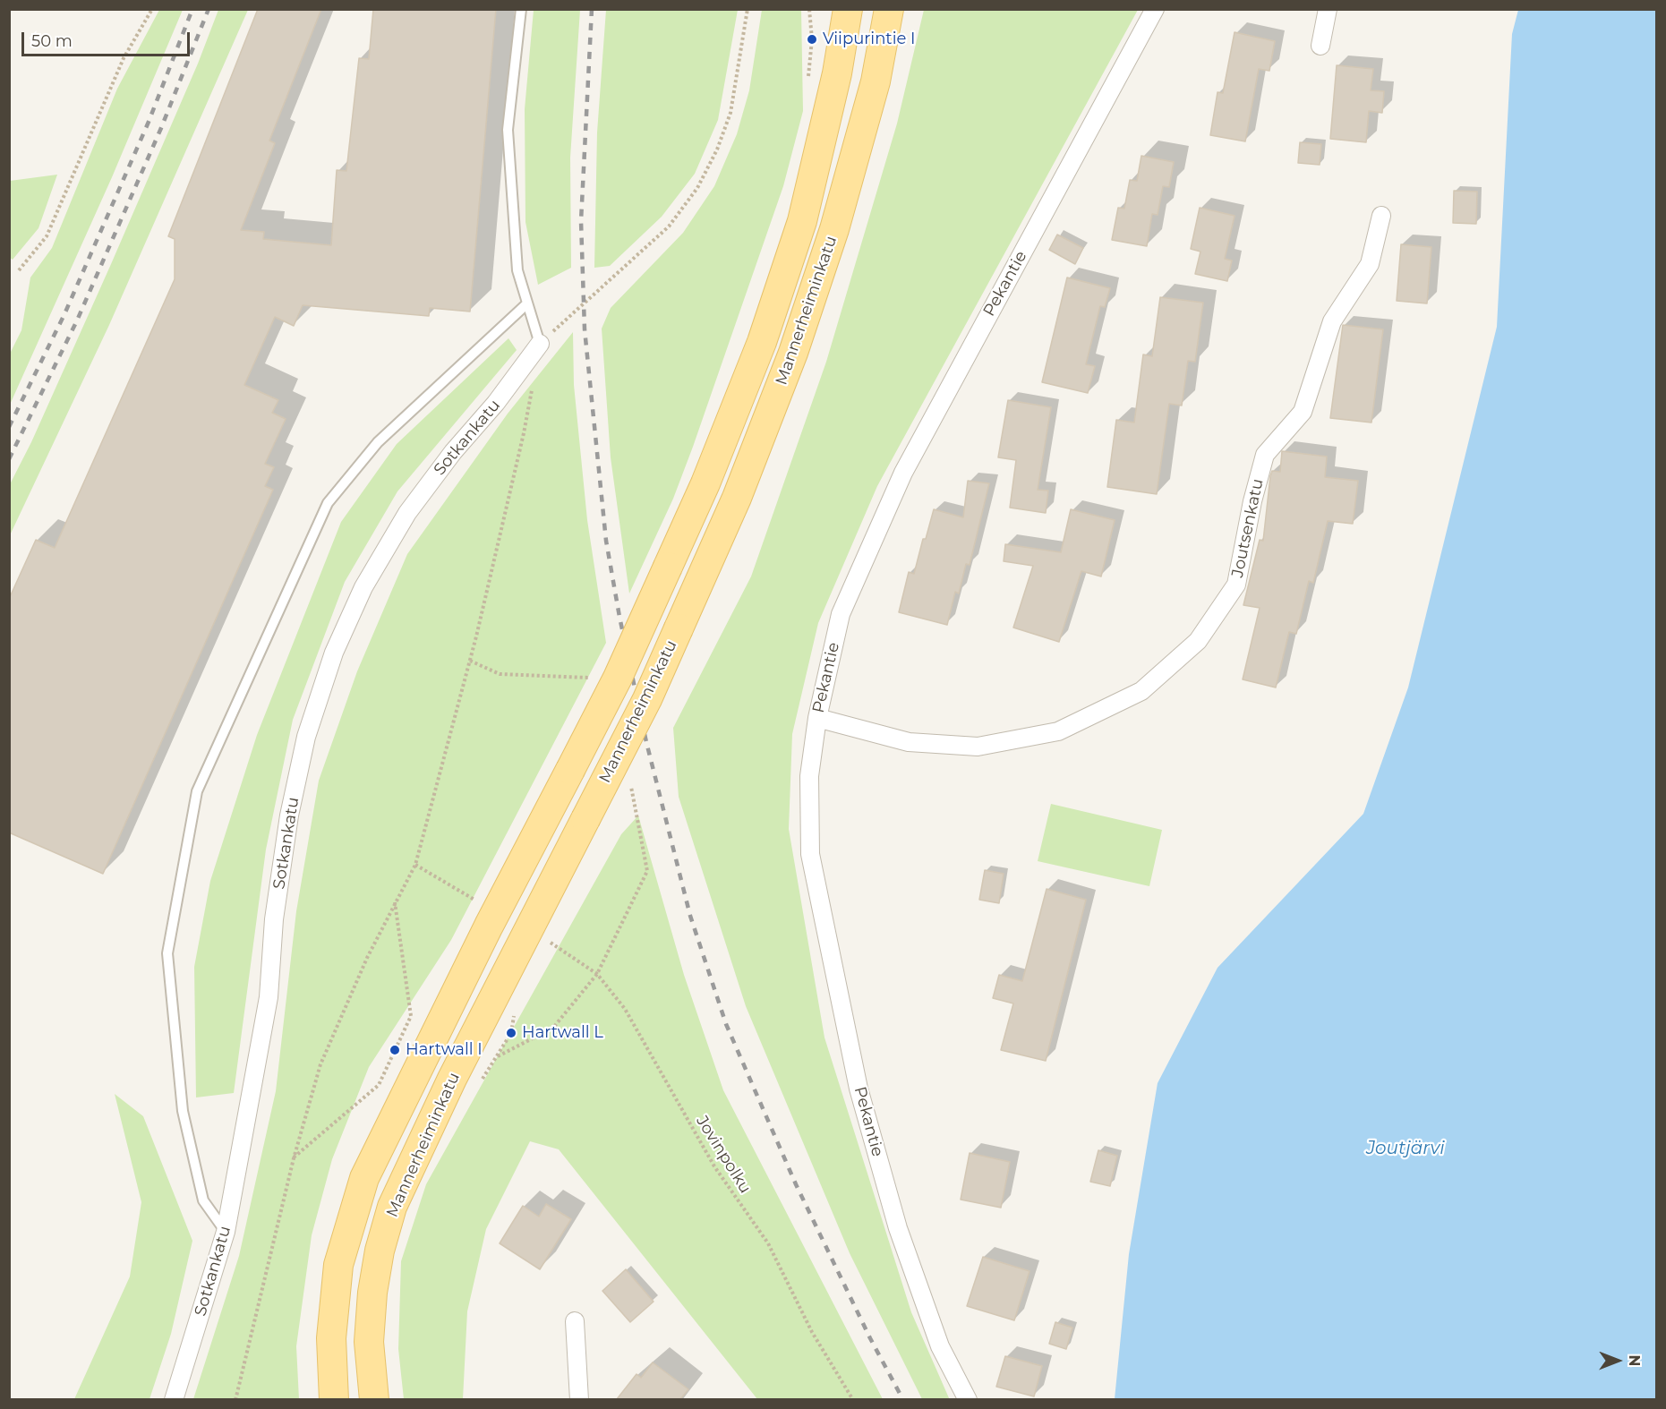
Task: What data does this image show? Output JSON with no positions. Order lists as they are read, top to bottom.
{
  "streets": {
    "main road": ["Mannerheiminkatu"],
    "street": ["Pekantie", "Sotkankatu", "Joutsenkatu"],
    "path": ["Jovinpolku"]
  },
  "crossings": [
    ["Pekantie", "Joutsenkatu"]
  ],
  "water": ["Joutjärvi"],
  "places": ["Viipurintie I", "Hartwall L", "Hartwall I"],
  "scale_bar": "50 m",
  "north": "right"
}
